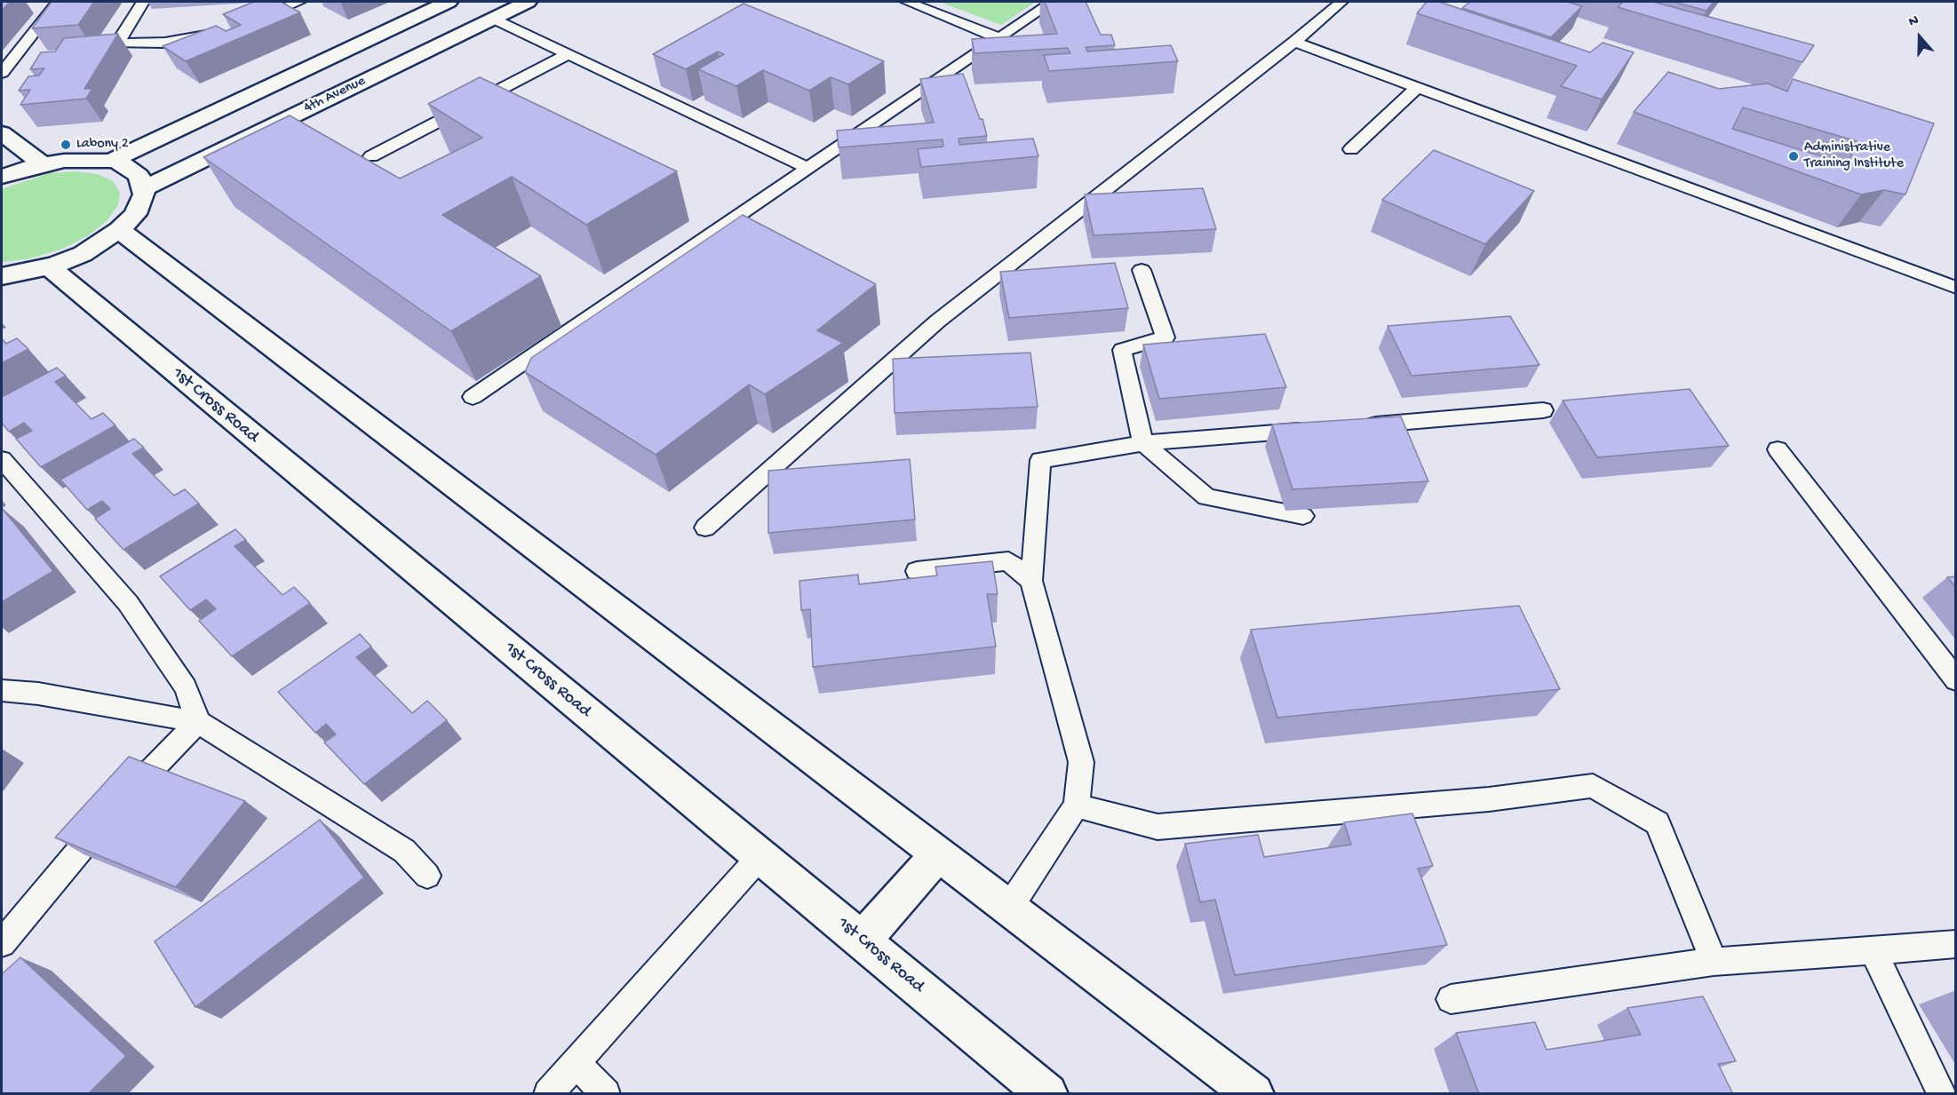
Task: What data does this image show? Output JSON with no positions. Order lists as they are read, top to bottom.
{
  "streets": {
    "street": ["4th Avenue", "1st Cross Road"]
  },
  "places": ["Labony 2", "Administrative Training Institute"],
  "north": "top"
}
